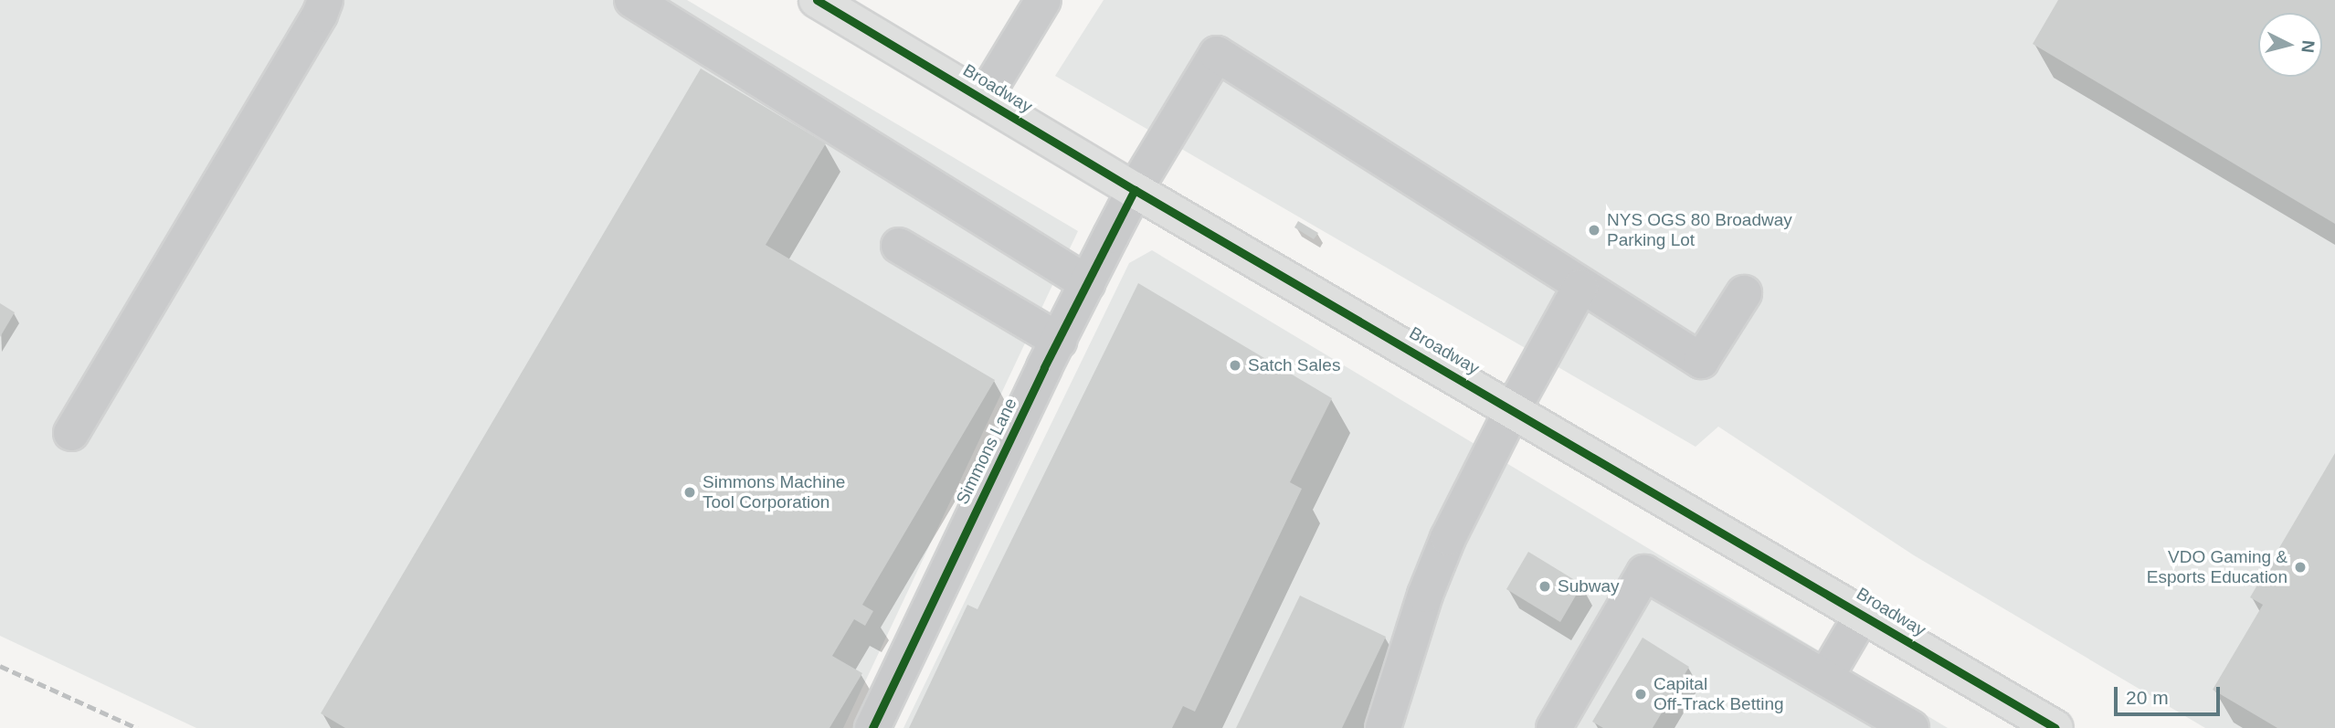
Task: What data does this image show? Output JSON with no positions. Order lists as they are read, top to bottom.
{
  "streets": {
    "main road": ["Broadway"],
    "street": ["Simmons Lane"]
  },
  "crossings": [
    ["Broadway", "Simmons Lane"]
  ],
  "places": [
    "NYS OGS 80 Broadway Parking Lot",
    "Satch Sales",
    "Simmons Machine Tool Corporation",
    "VDO Gaming & Esports Education",
    "Subway",
    "Capital Off-Track Betting"
  ],
  "scale_bar": "20 m",
  "north": "right"
}
